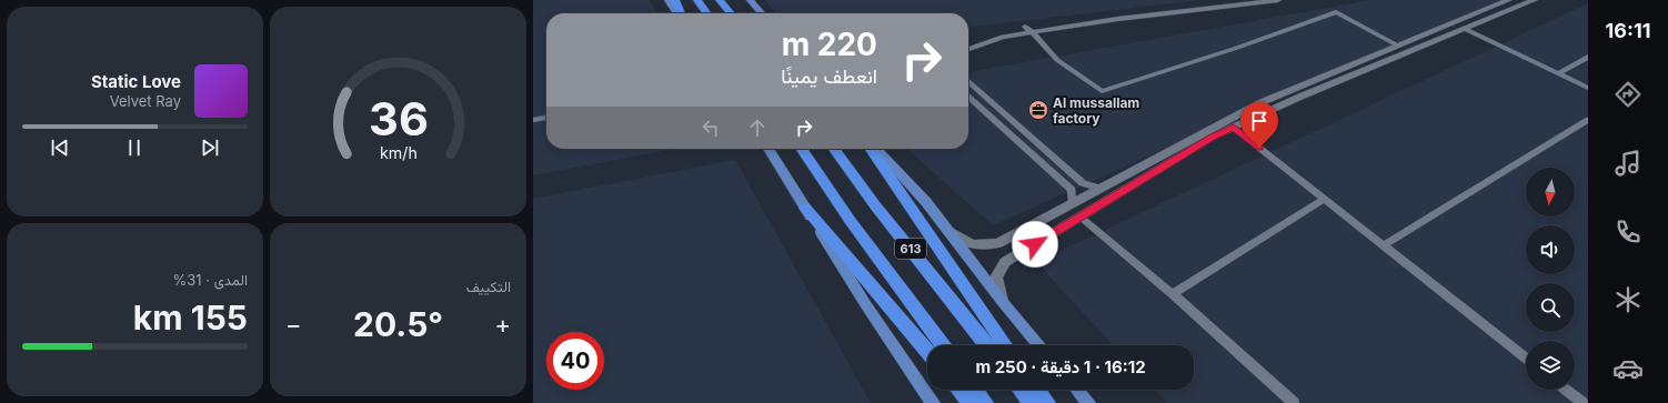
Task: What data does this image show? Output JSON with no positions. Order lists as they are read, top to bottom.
{
  "streets": {
    "highway": ["613"]
  },
  "places": {
    "office": ["Al mussallam factory"]
  },
  "north": "bottom",
  "page": {
    "tabs": "16:11",
    "turn": ["220 m", "انعطف يمينًا"],
    "song": ["Static Love", "Velvet Ray"],
    "tile": [
      "التكييف",
      ["المدى · 31%", "155 km"]
    ],
    "heat": ["−", "20.5°", "+"],
    "limit": "40",
    "trip": "16:12 · 1 دقيقة · 250 m",
    "gauge": ["36", "km/h"]
  }
}
